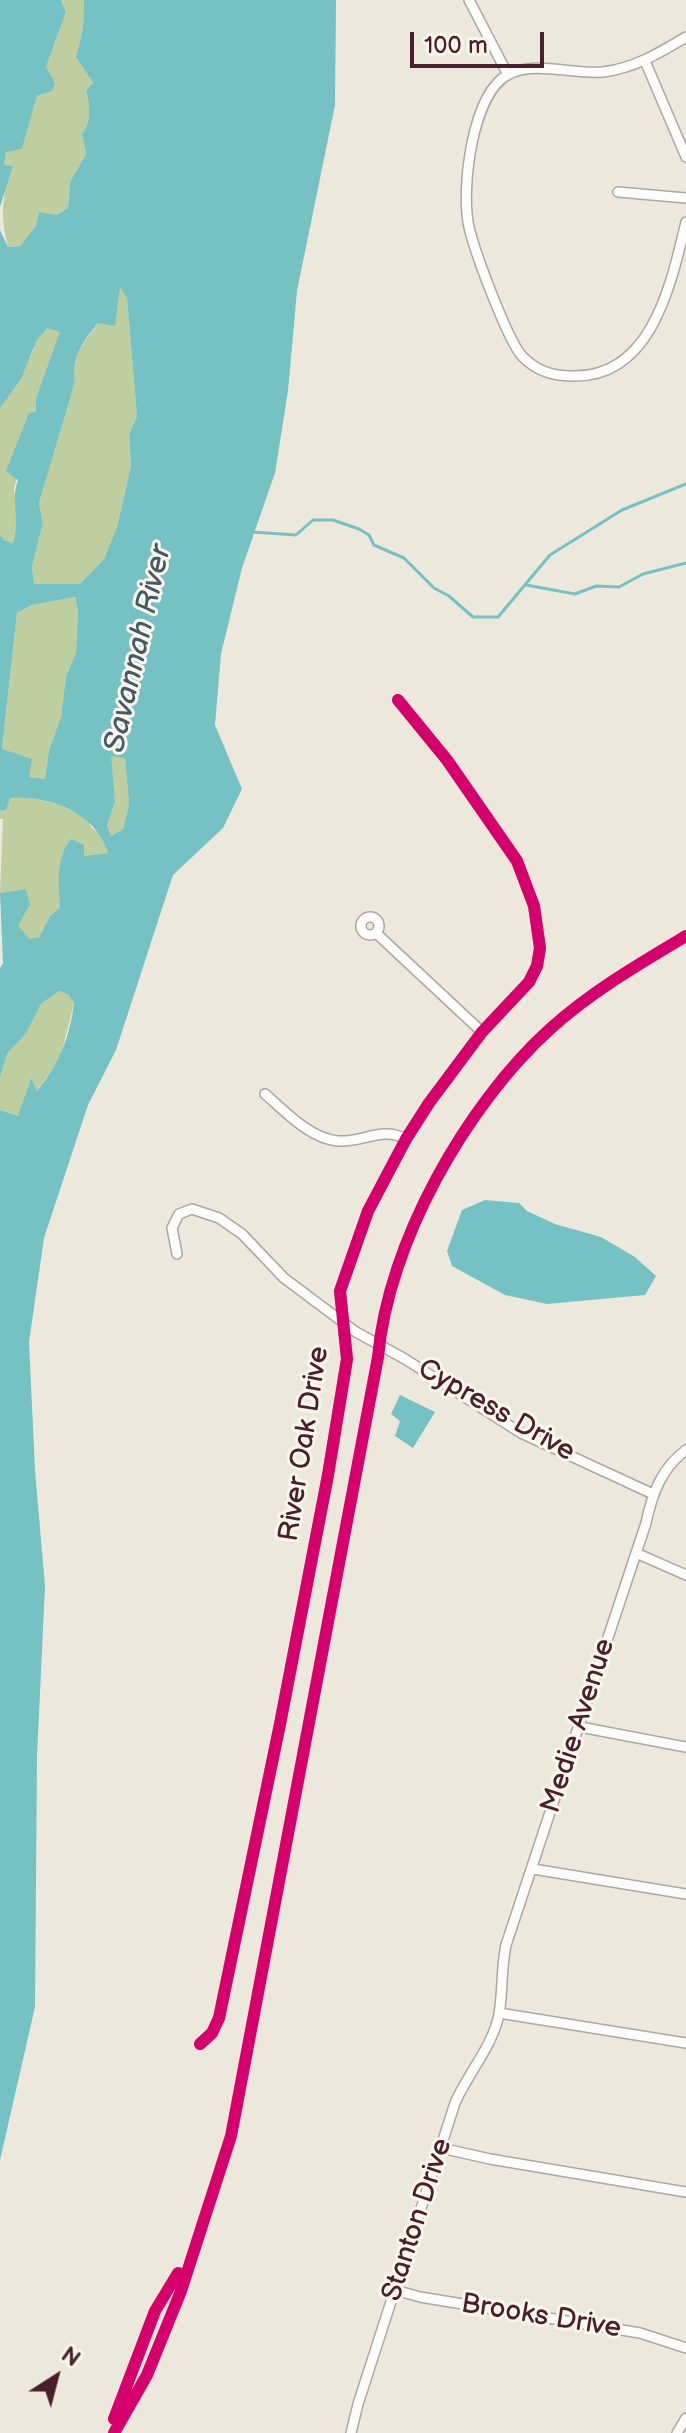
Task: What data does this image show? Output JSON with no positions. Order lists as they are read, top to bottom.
{
  "streets": {
    "street": [
      "Cypress Drive",
      "River Oak Drive",
      "Medie Avenue",
      "Stanton Drive",
      "Brooks Drive"
    ]
  },
  "crossings": [
    ["Cypress Drive", "River Oak Drive"],
    ["Cypress Drive", "Medie Avenue"],
    ["Medie Avenue", "Stanton Drive"],
    ["Stanton Drive", "Brooks Drive"]
  ],
  "water": ["Savannah River"],
  "scale_bar": "100 m",
  "north": "top right"
}
